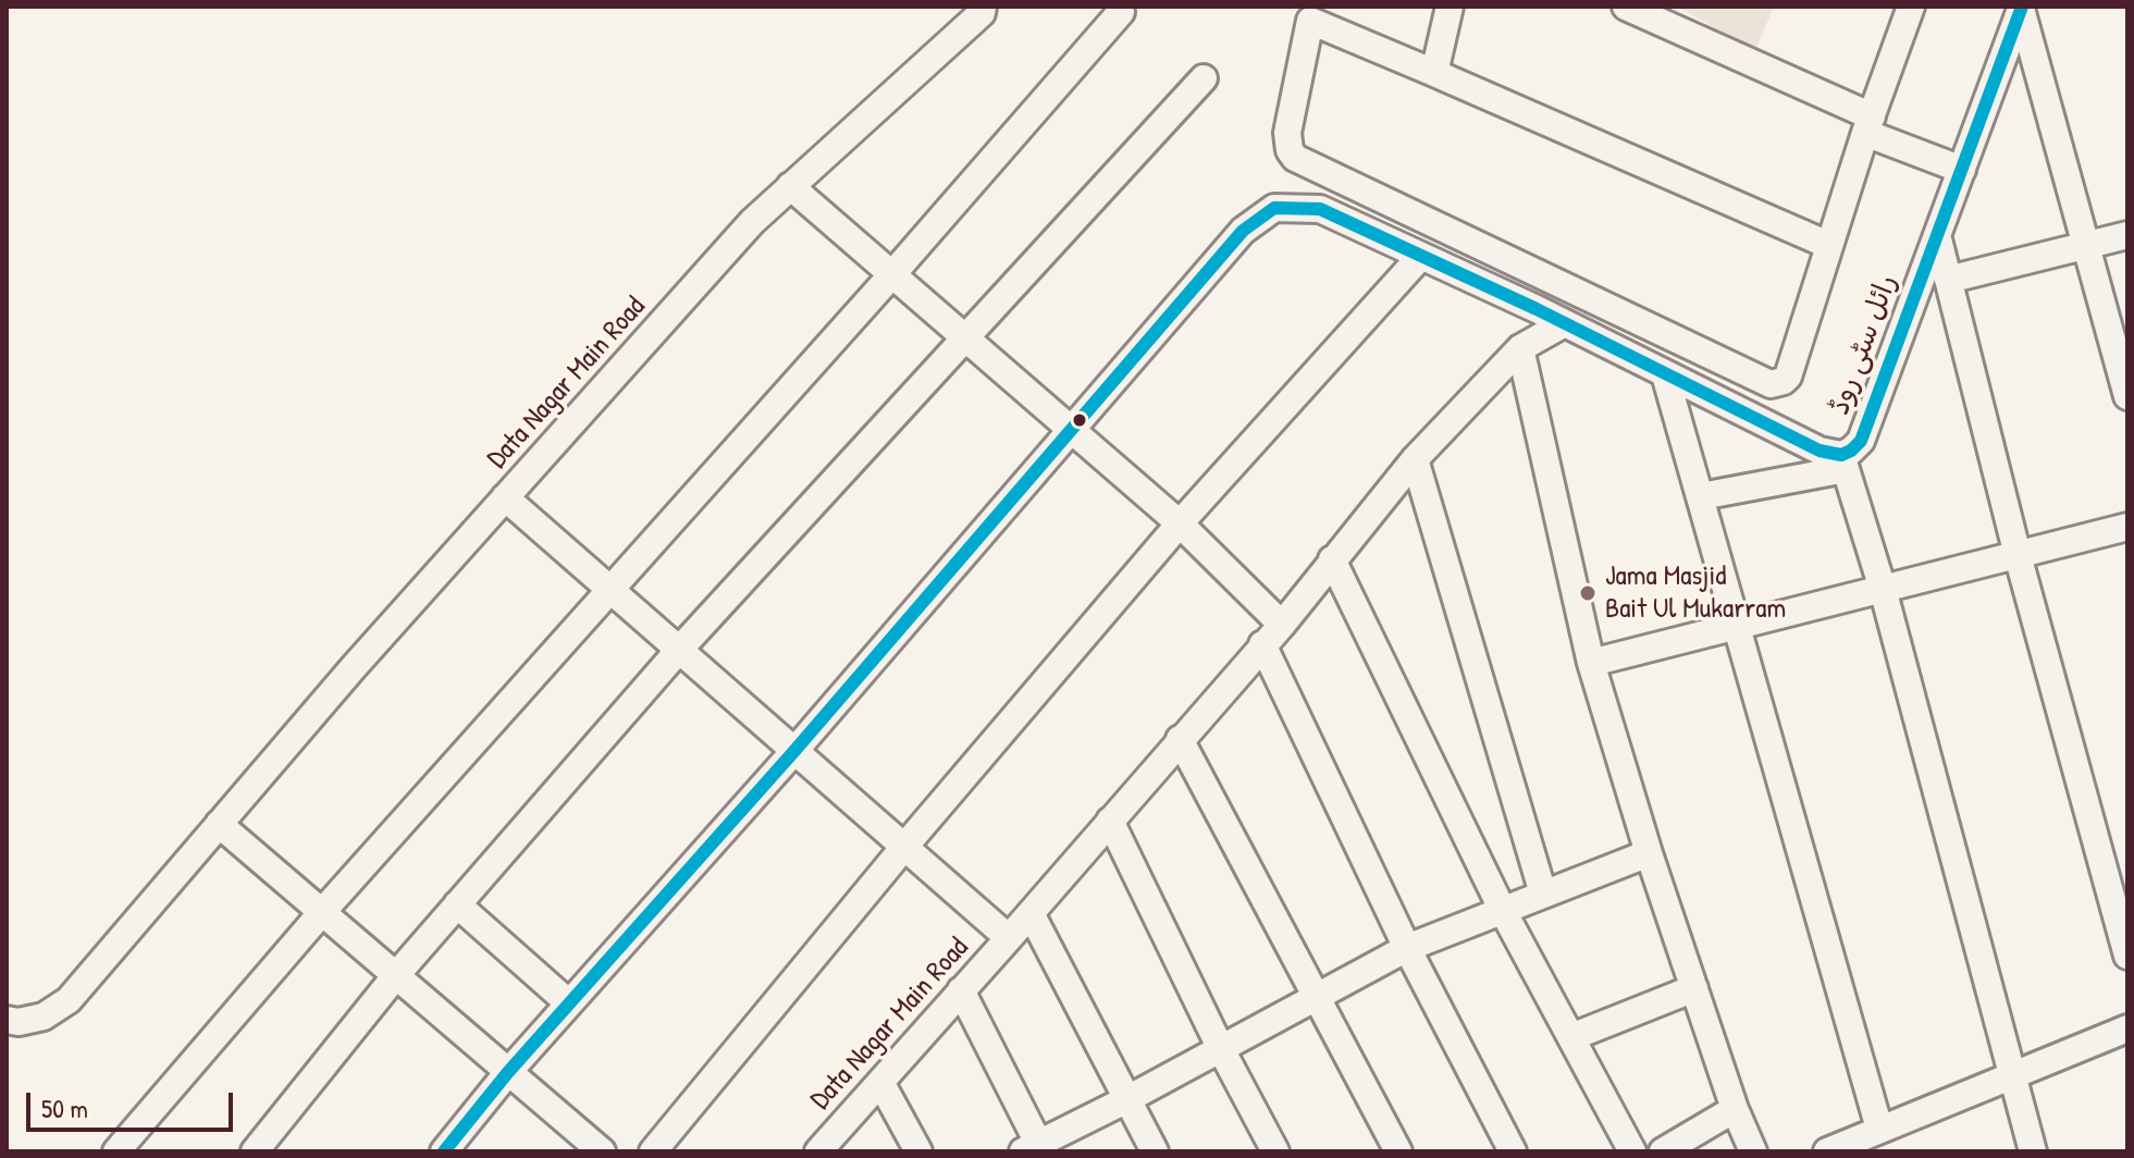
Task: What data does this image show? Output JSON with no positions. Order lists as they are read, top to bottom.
{
  "streets": {
    "street": ["رائل سٹی روڈ", "Data Nagar Main Road"]
  },
  "crossings": [
    ["رائل سٹی روڈ", "Data Nagar Main Road"]
  ],
  "places": ["Jama Masjid Bait Ul Mukarram"],
  "scale_bar": "50 m"
}
